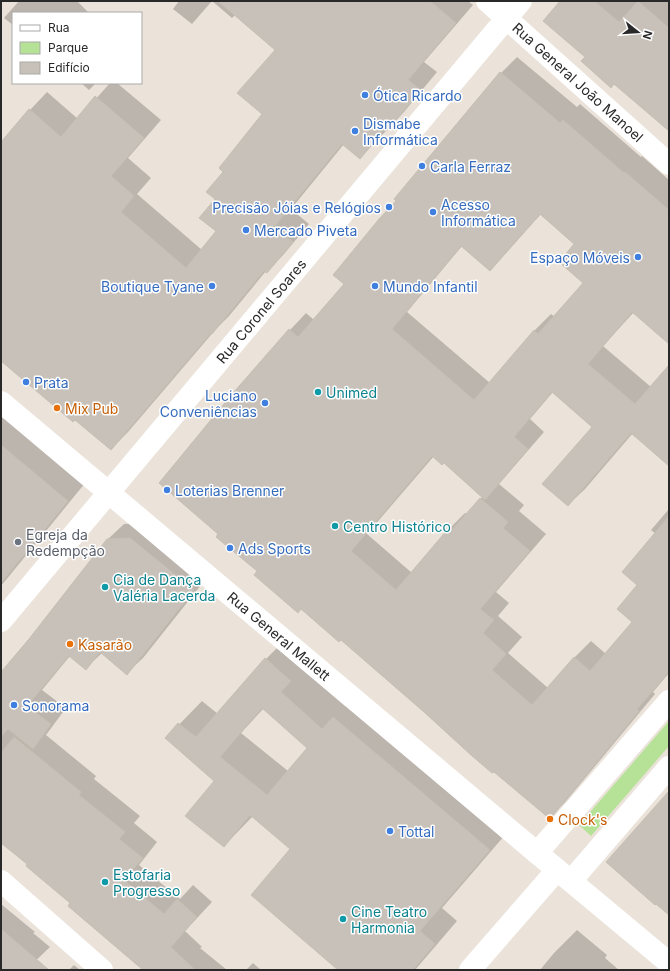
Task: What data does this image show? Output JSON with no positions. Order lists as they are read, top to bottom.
{
  "streets": {
    "street": ["Rua General João Manoel", "Rua Coronel Soares", "Rua General Mallett"]
  },
  "crossings": [
    ["Rua General João Manoel", "Rua Coronel Soares"],
    ["Rua Coronel Soares", "Rua General Mallett"]
  ],
  "places": [
    "Ótica Ricardo",
    "Dismabe Informática",
    "Carla Ferraz",
    "Precisão Jóias e Relógios",
    "Acesso Informática",
    "Mercado Piveta",
    "Espaço Móveis",
    "Boutique Tyane",
    "Mundo Infantil",
    "Prata",
    "Unimed",
    "Luciano Conveniências",
    "Mix Pub",
    "Loterias Brenner",
    "Centro Histórico",
    "Egreja da Redempção",
    "Ads Sports",
    "Cia de Dança Valéria Lacerda",
    "Kasarão",
    "Sonorama",
    "Clock's",
    "Tottal",
    "Estofaria Progresso",
    "Cine Teatro Harmonia"
  ],
  "legend": ["Rua", "Parque", "Edifício"],
  "north": "right"
}
